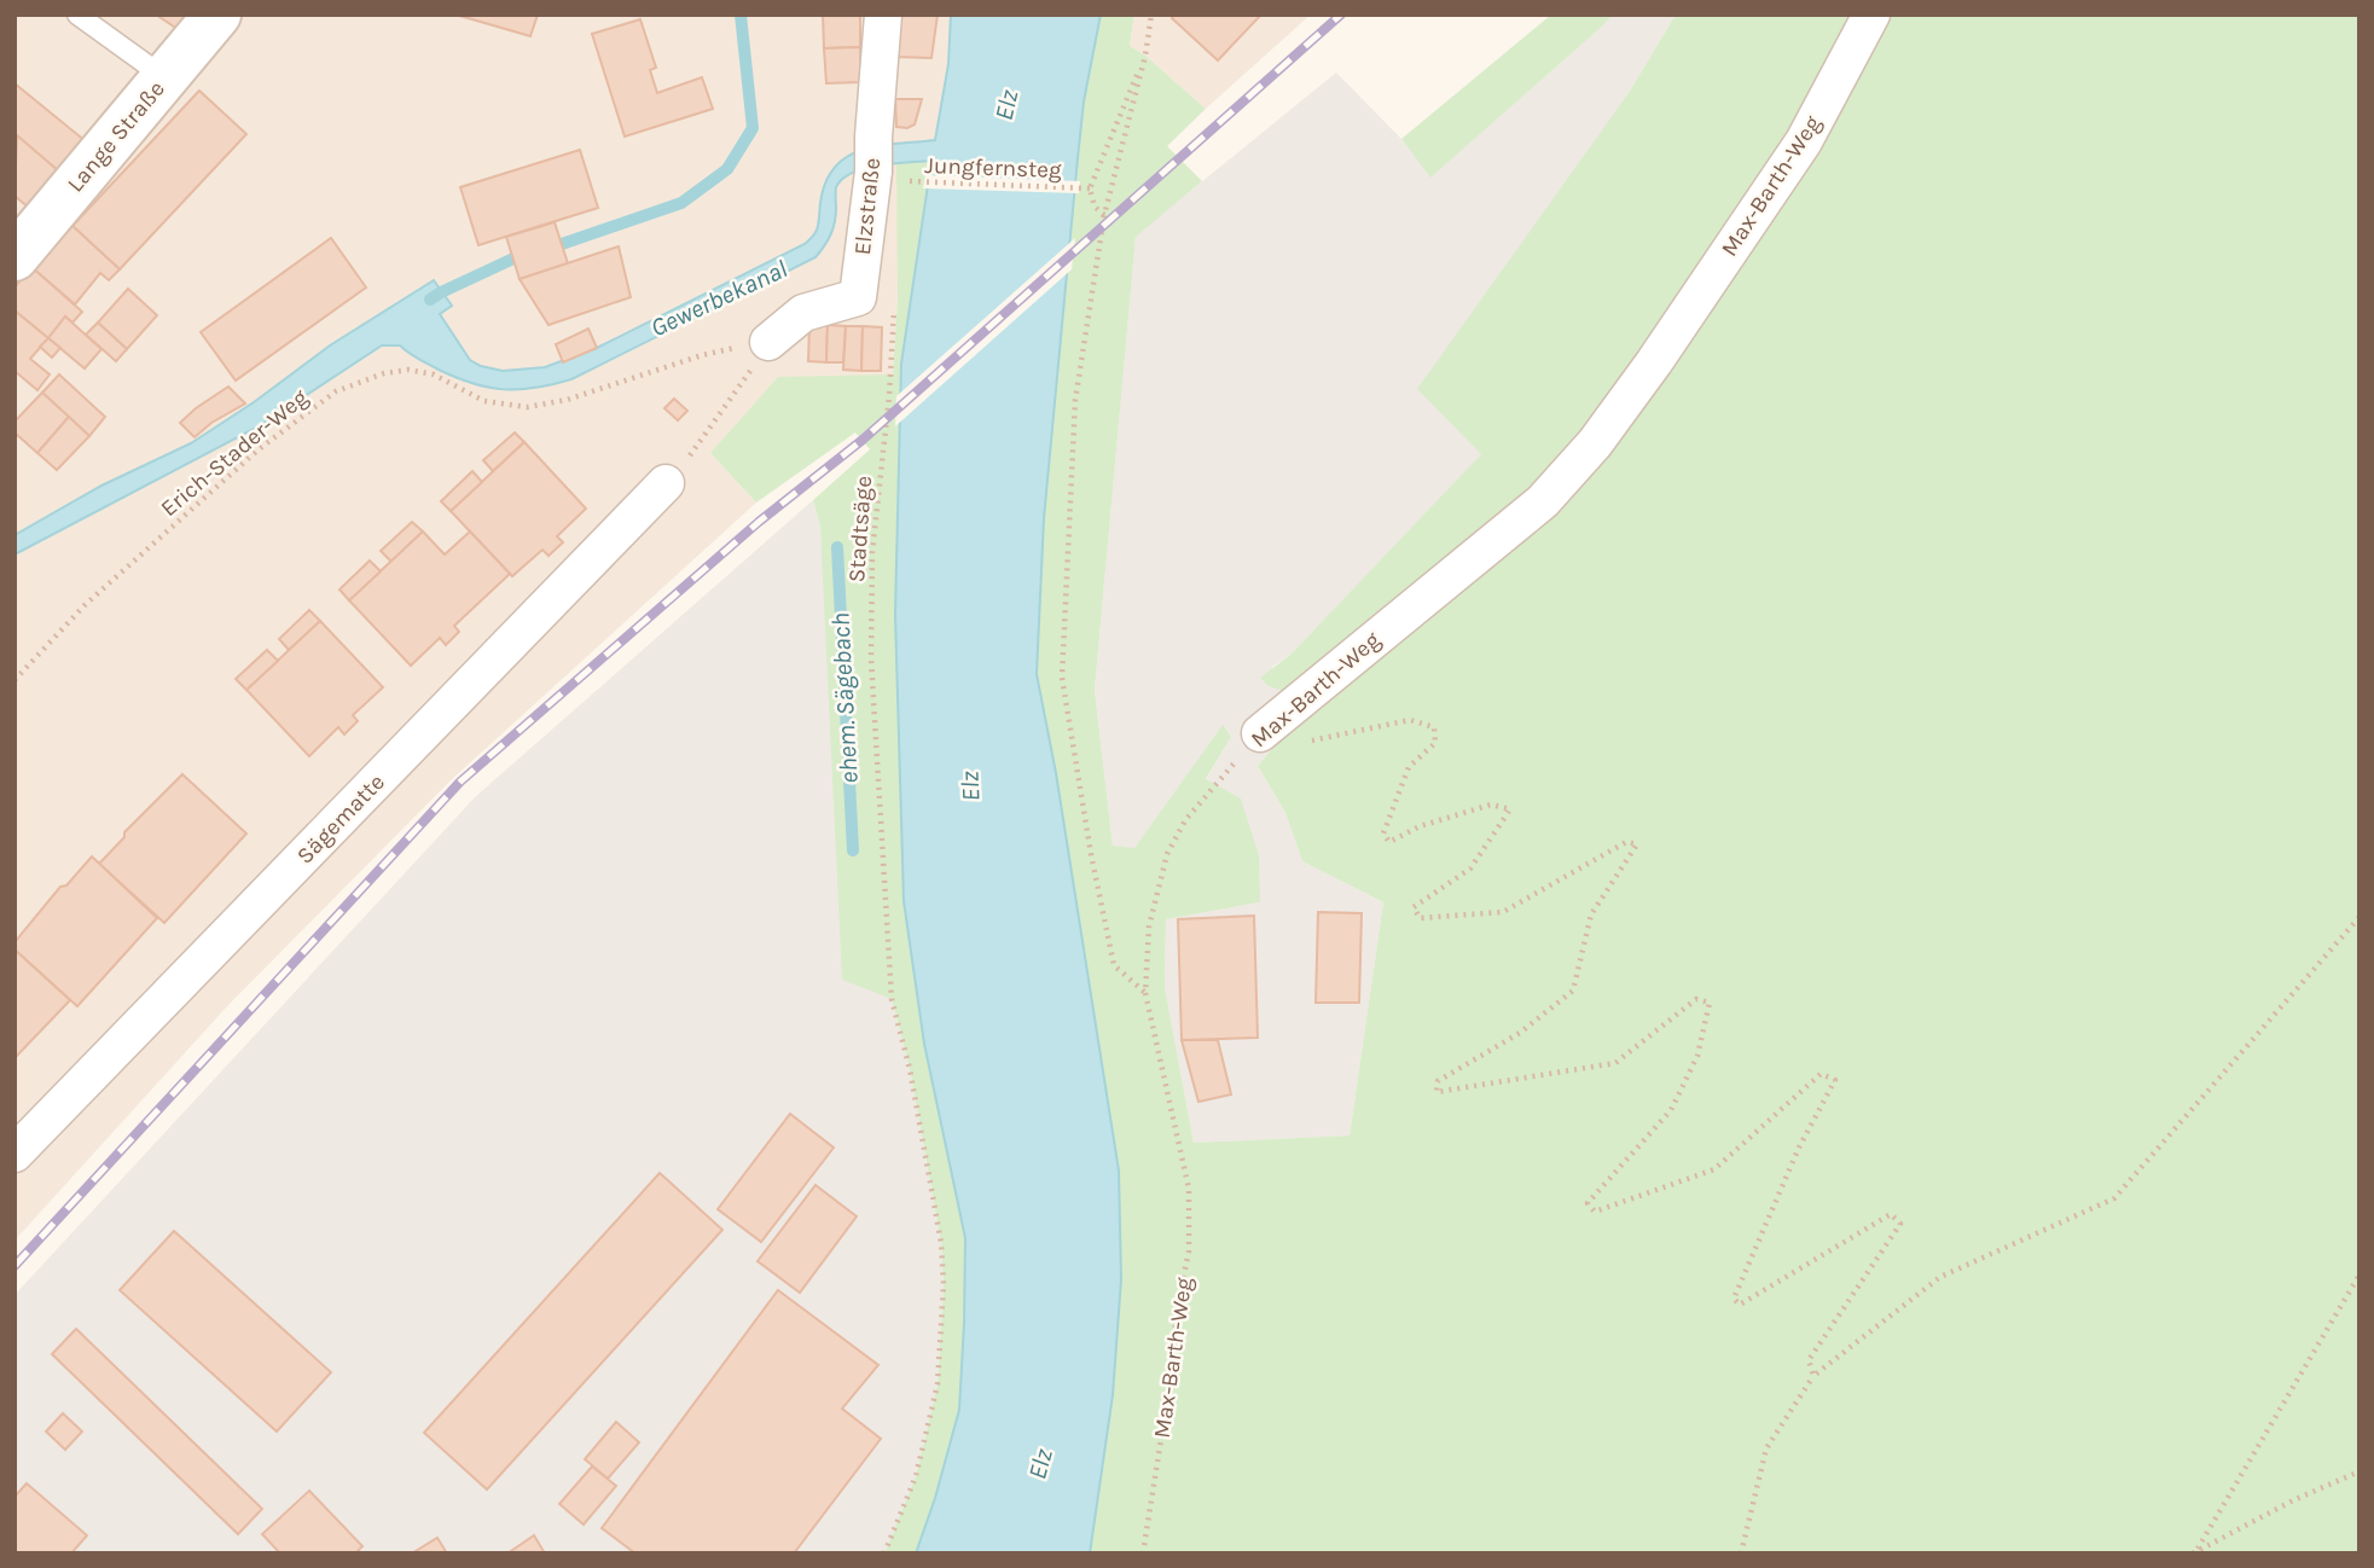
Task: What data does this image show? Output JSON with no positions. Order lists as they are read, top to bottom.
{
  "streets": {
    "street": [
      "Lange Straße",
      "Max-Barth-Weg",
      "Elzstraße",
      "Sägematte"
    ],
    "path": ["Jungfernsteg", "Erich-Stader-Weg", "Stadtsäge"]
  },
  "crossings": [
    ["Jungfernsteg", "Elzstraße"],
    ["Elzstraße", "Erich-Stader-Weg"]
  ],
  "water": ["Elz", "Gewerbekanal", "ehem. Sägebach"]
}
